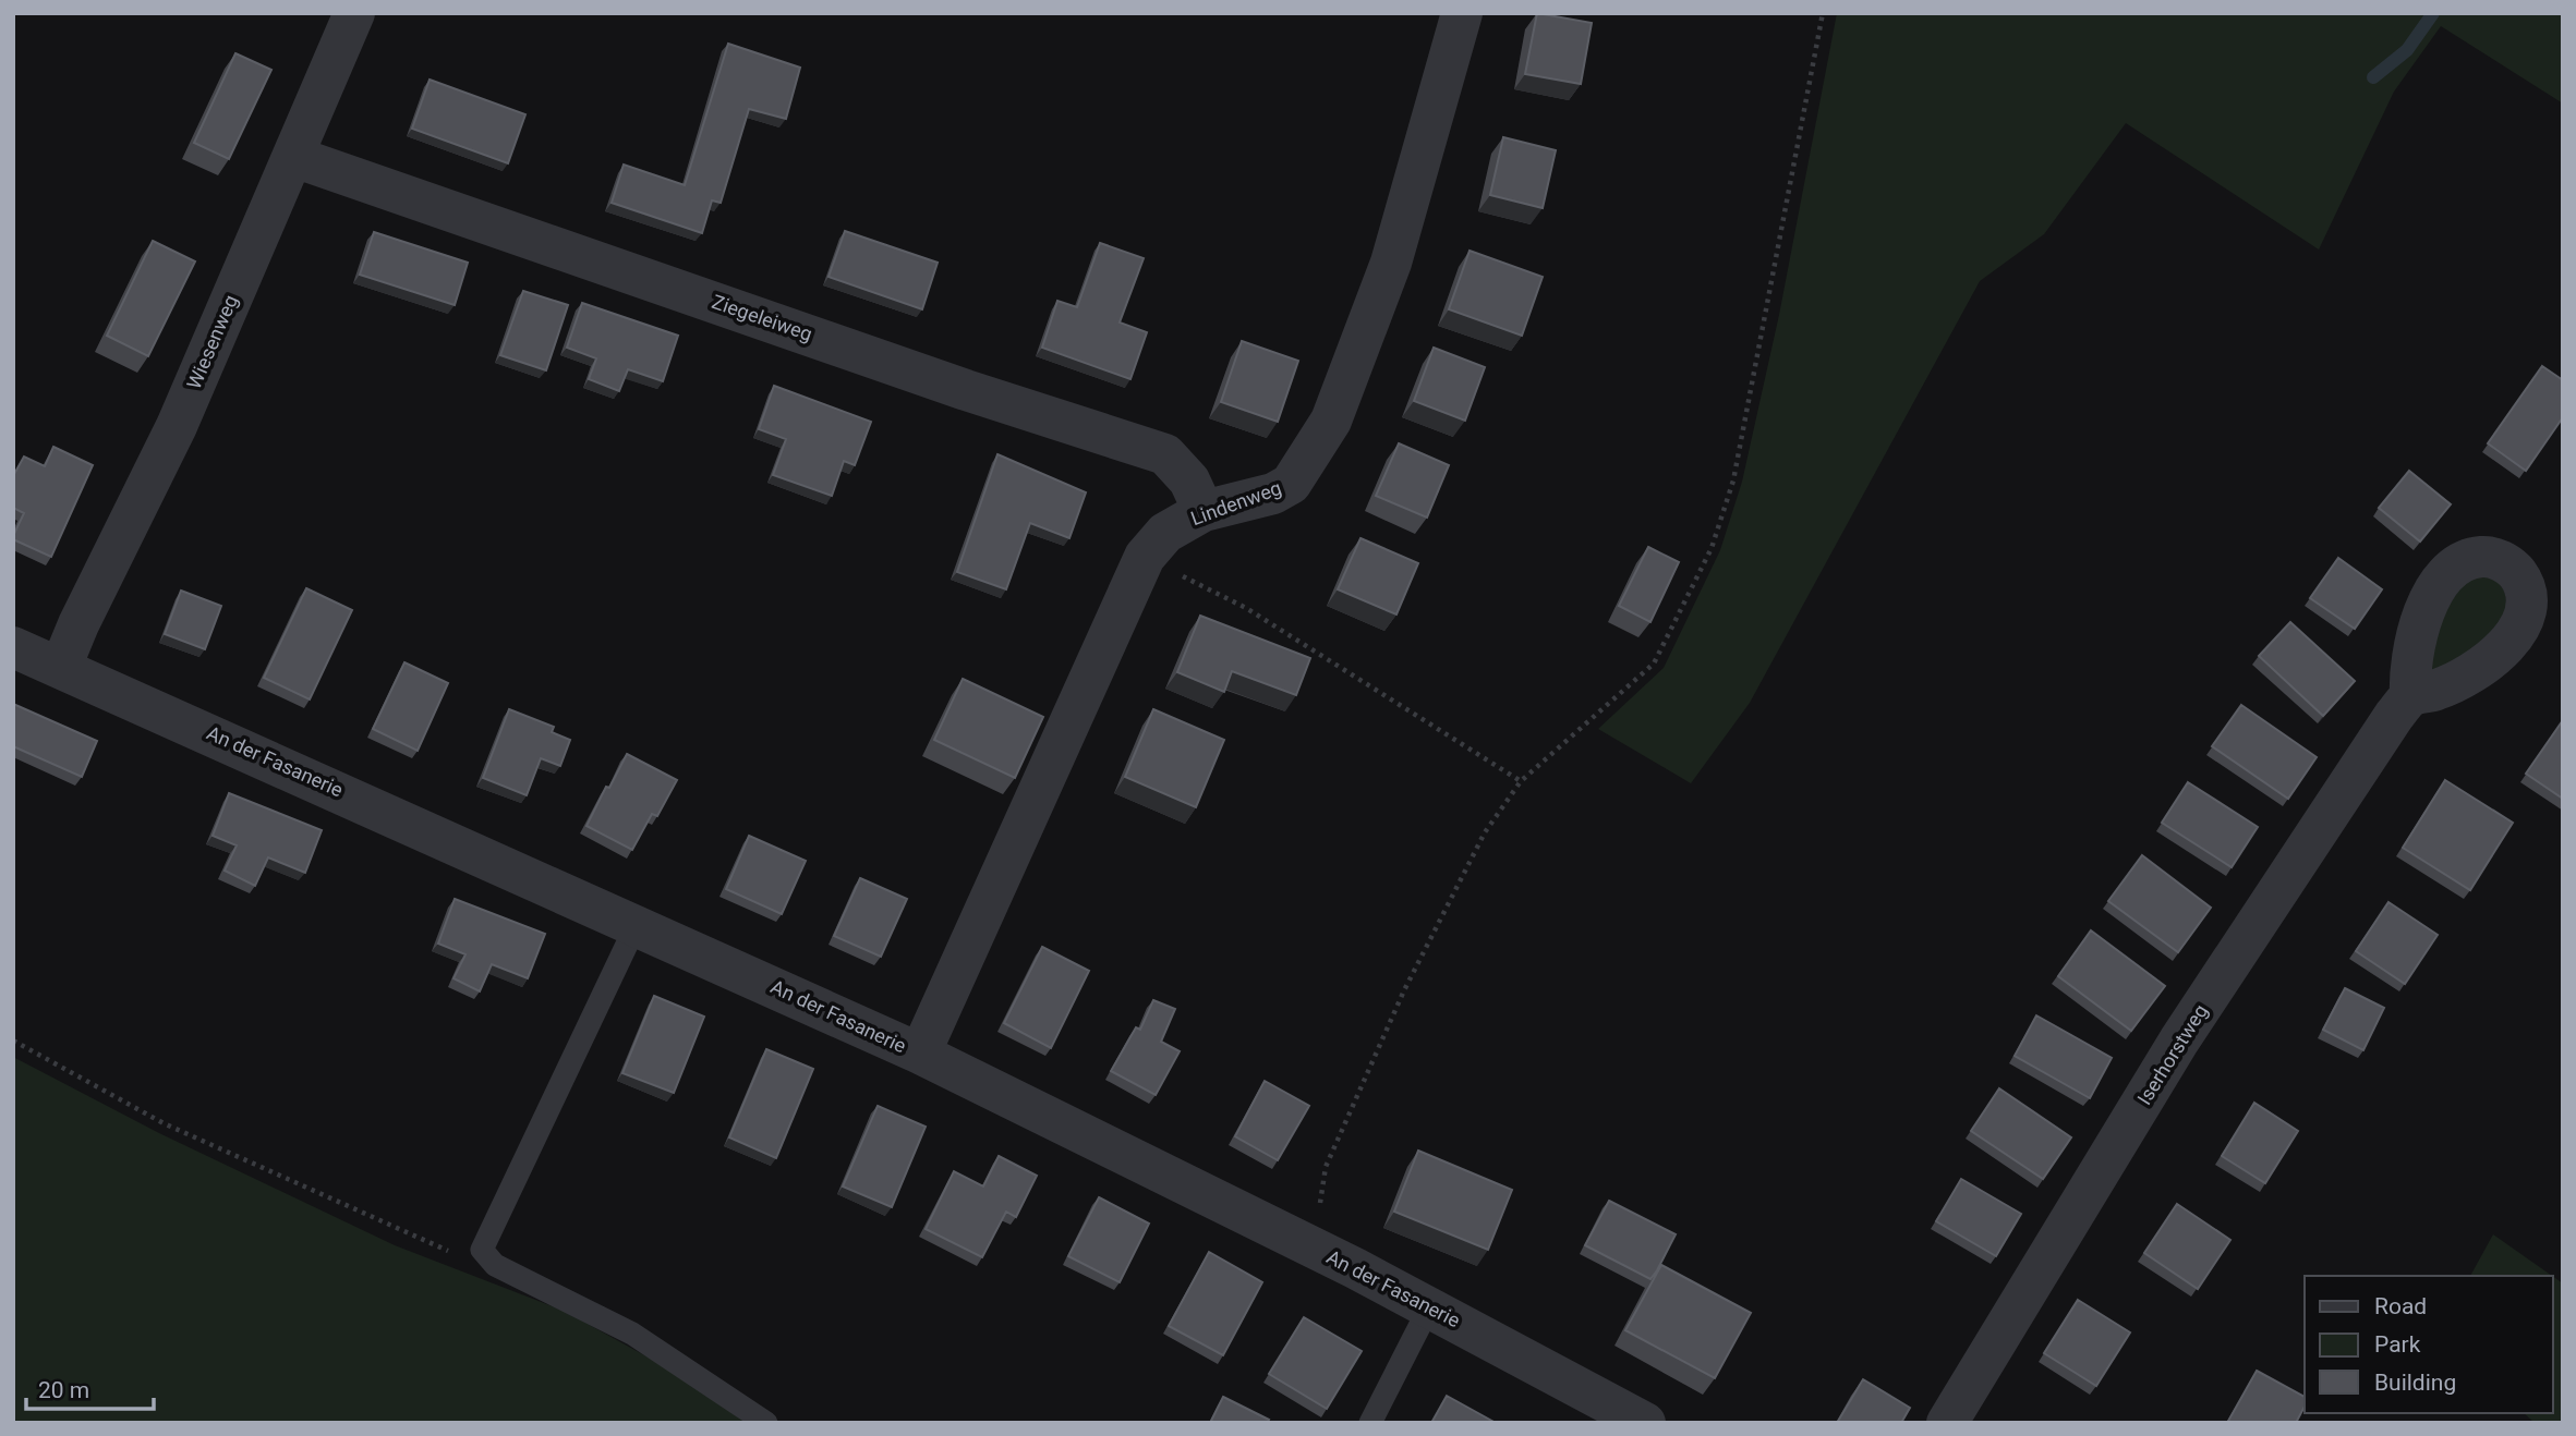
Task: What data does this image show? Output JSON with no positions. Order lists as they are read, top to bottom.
{
  "streets": {
    "street": [
      "Ziegeleiweg",
      "Wiesenweg",
      "Lindenweg",
      "An der Fasanerie",
      "Iserhorstweg"
    ]
  },
  "crossings": [
    ["Ziegeleiweg", "Wiesenweg"],
    ["Ziegeleiweg", "Lindenweg"],
    ["Wiesenweg", "An der Fasanerie"],
    ["Lindenweg", "An der Fasanerie"]
  ],
  "legend": ["Road", "Park", "Building"],
  "scale_bar": "20 m"
}
